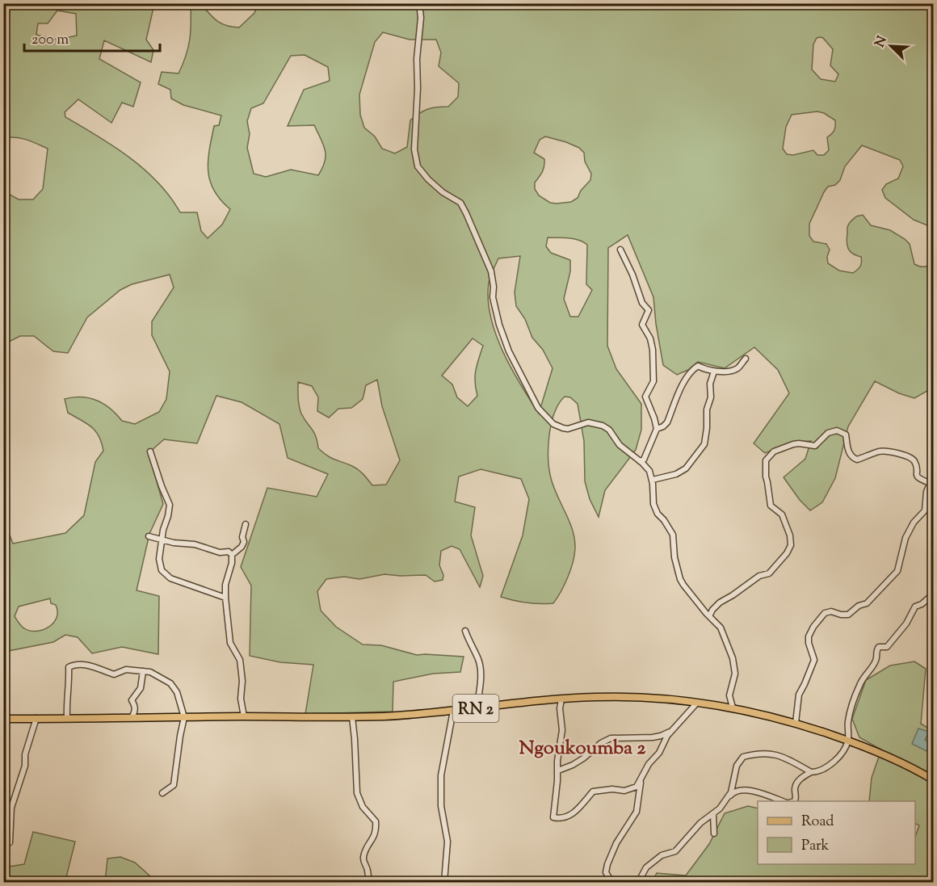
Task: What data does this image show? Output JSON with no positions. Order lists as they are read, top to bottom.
{
  "streets": {
    "main road": ["RN 2"]
  },
  "districts": ["Ngoukoumba 2"],
  "legend": ["Road", "Park"],
  "scale_bar": "200 m",
  "north": "top left"
}
